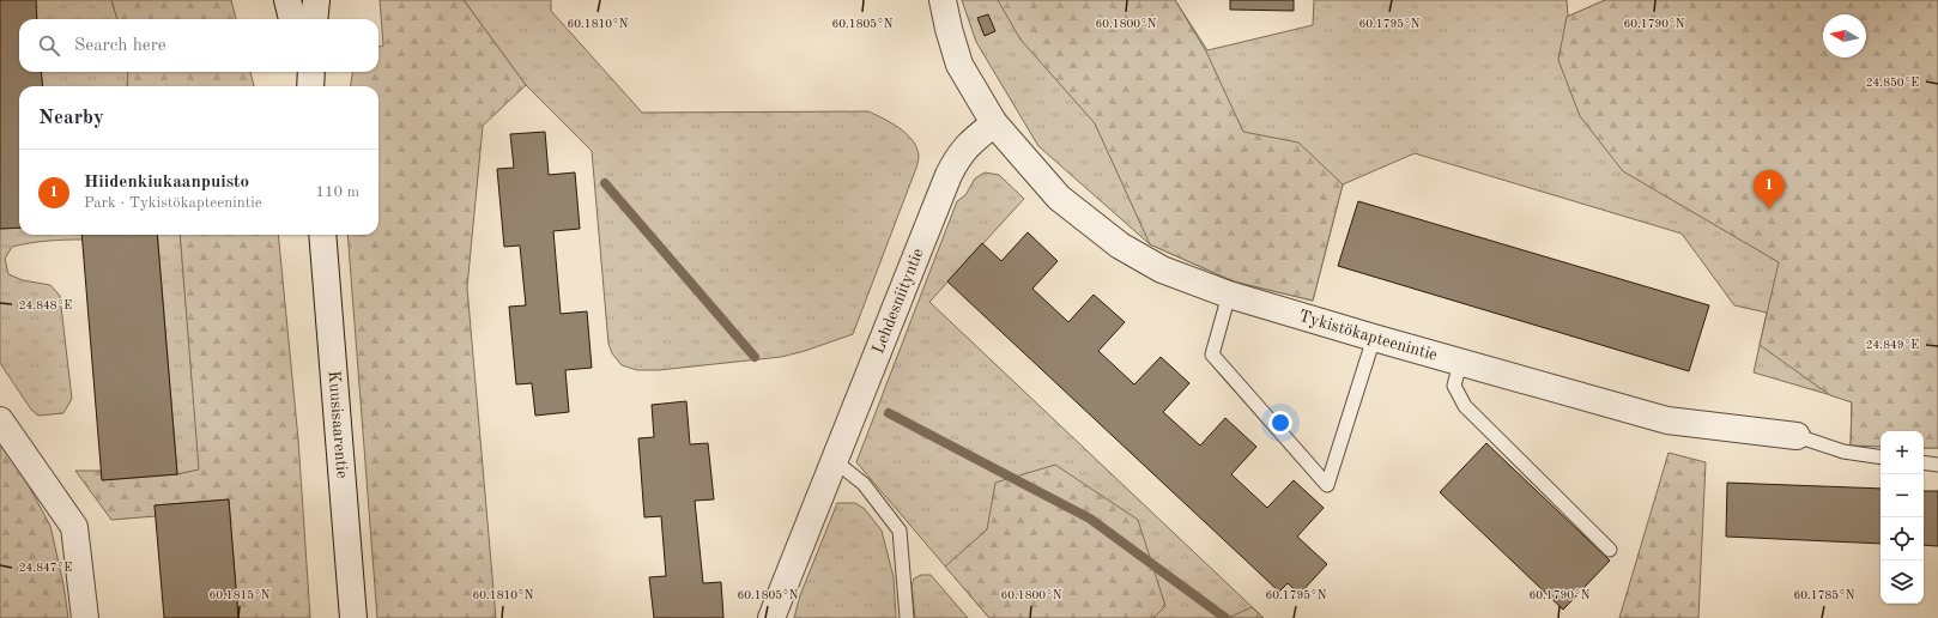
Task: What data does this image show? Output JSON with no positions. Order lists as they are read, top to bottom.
{
  "streets": {
    "street": ["Lehdesniityntie", "Tykistökapteenintie", "Kuusisaarentie"]
  },
  "crossings": [
    ["Lehdesniityntie", "Tykistökapteenintie"]
  ],
  "north": "left",
  "page": {
    "search": "Search here",
    "heading": "Nearby",
    "list": [
      {
        "mark": "1",
        "name": "Hiidenkiukaanpuisto",
        "note": "Park · Tykistökapteenintie",
        "value": "110 m"
      }
    ],
    "pins": "1",
    "map_buttons": ["+", "−"]
  },
  "coordinates": [
    "60.1810°N",
    "60.1805°N",
    "60.1800°N",
    "60.1795°N",
    "60.1790°N",
    "24.850°E",
    "24.848°E",
    "24.849°E",
    "24.847°E",
    "60.1815°N",
    "60.1785°N"
  ]
}
